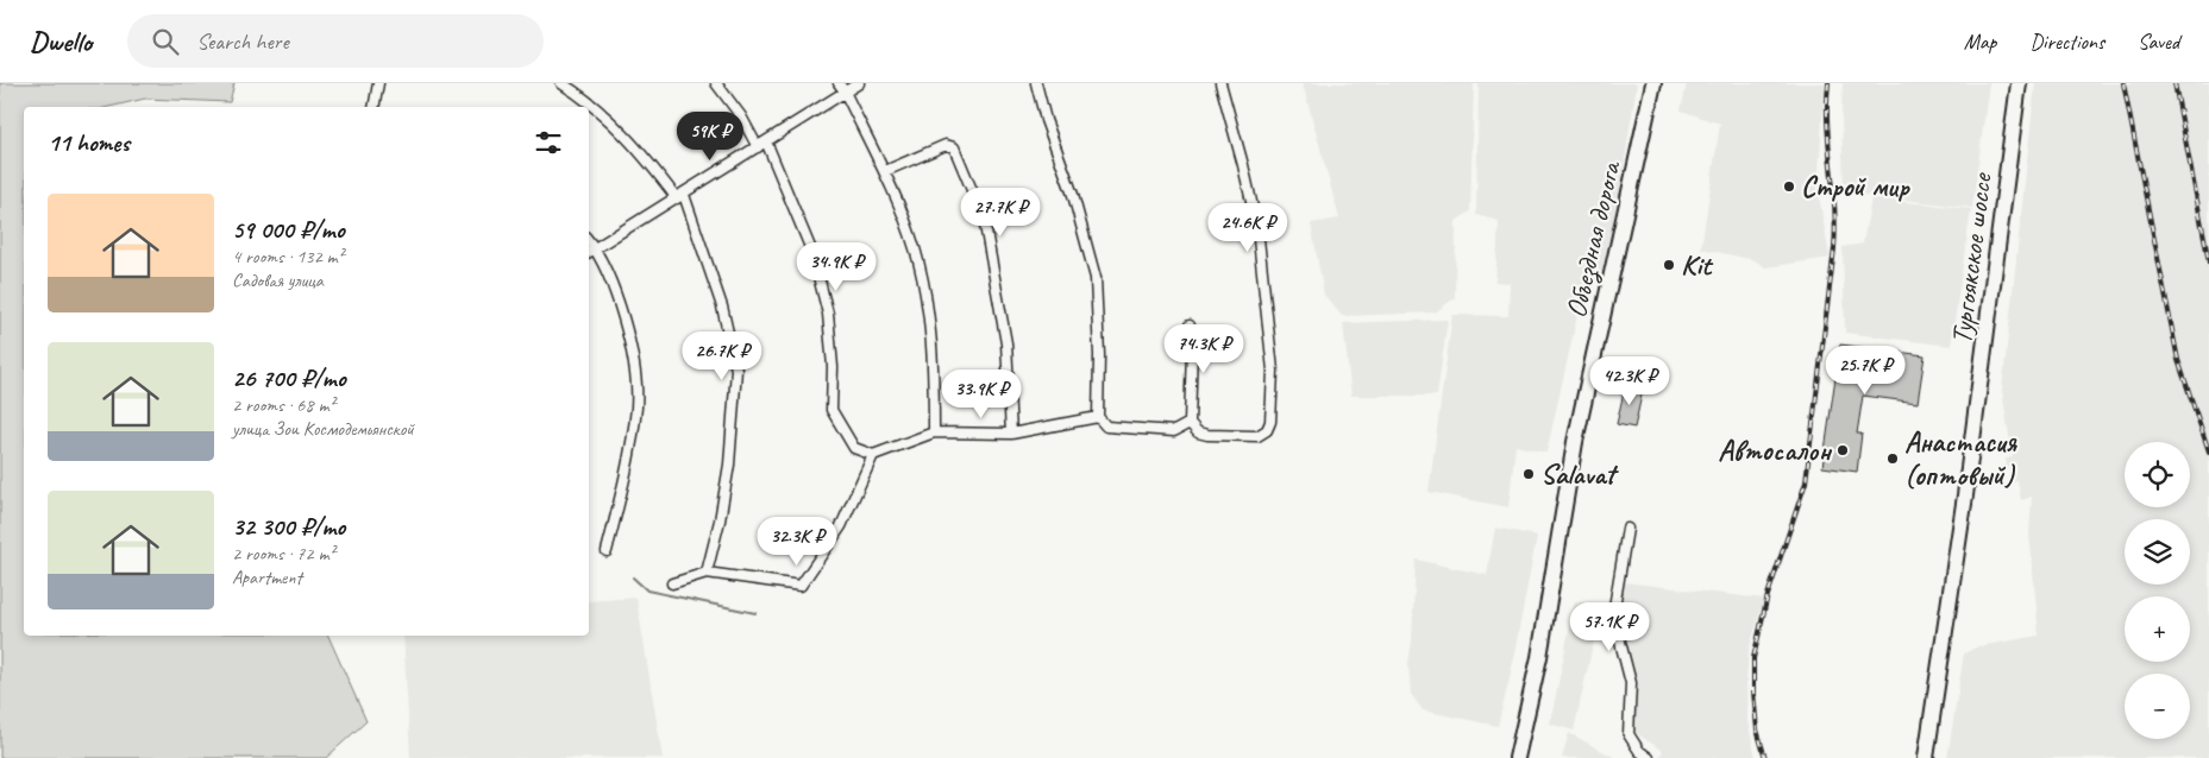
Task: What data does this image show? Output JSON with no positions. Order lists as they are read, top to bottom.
{
  "streets": {
    "main road": ["Объездная дорога", "Тургоякское шоссе"]
  },
  "places": [
    "Строй мир",
    "Kit",
    "Автосалон",
    "Анастасия (оптовый)",
    "Salavat"
  ],
  "page": {
    "header": "Dwello",
    "search": "Search here",
    "nav": ["Map", "Directions", "Saved"],
    "heading": "11 homes",
    "price": [
      "59K ₽",
      "27.7K ₽",
      "24.6K ₽",
      "34.9K ₽",
      "74.3K ₽",
      "26.7K ₽",
      "25.7K ₽",
      "42.3K ₽",
      "33.9K ₽",
      "32.3K ₽",
      "57.1K ₽"
    ],
    "list": [
      {
        "name": "59 000 ₽/mo",
        "note": "4 rooms · 132 m² · Садовая улица"
      },
      {
        "name": "26 700 ₽/mo",
        "note": "2 rooms · 68 m² · улица Зои Космодемьянской"
      },
      {
        "name": "32 300 ₽/mo",
        "note": "2 rooms · 72 m² · Apartment"
      }
    ],
    "map_buttons": ["+", "−"]
  }
}
